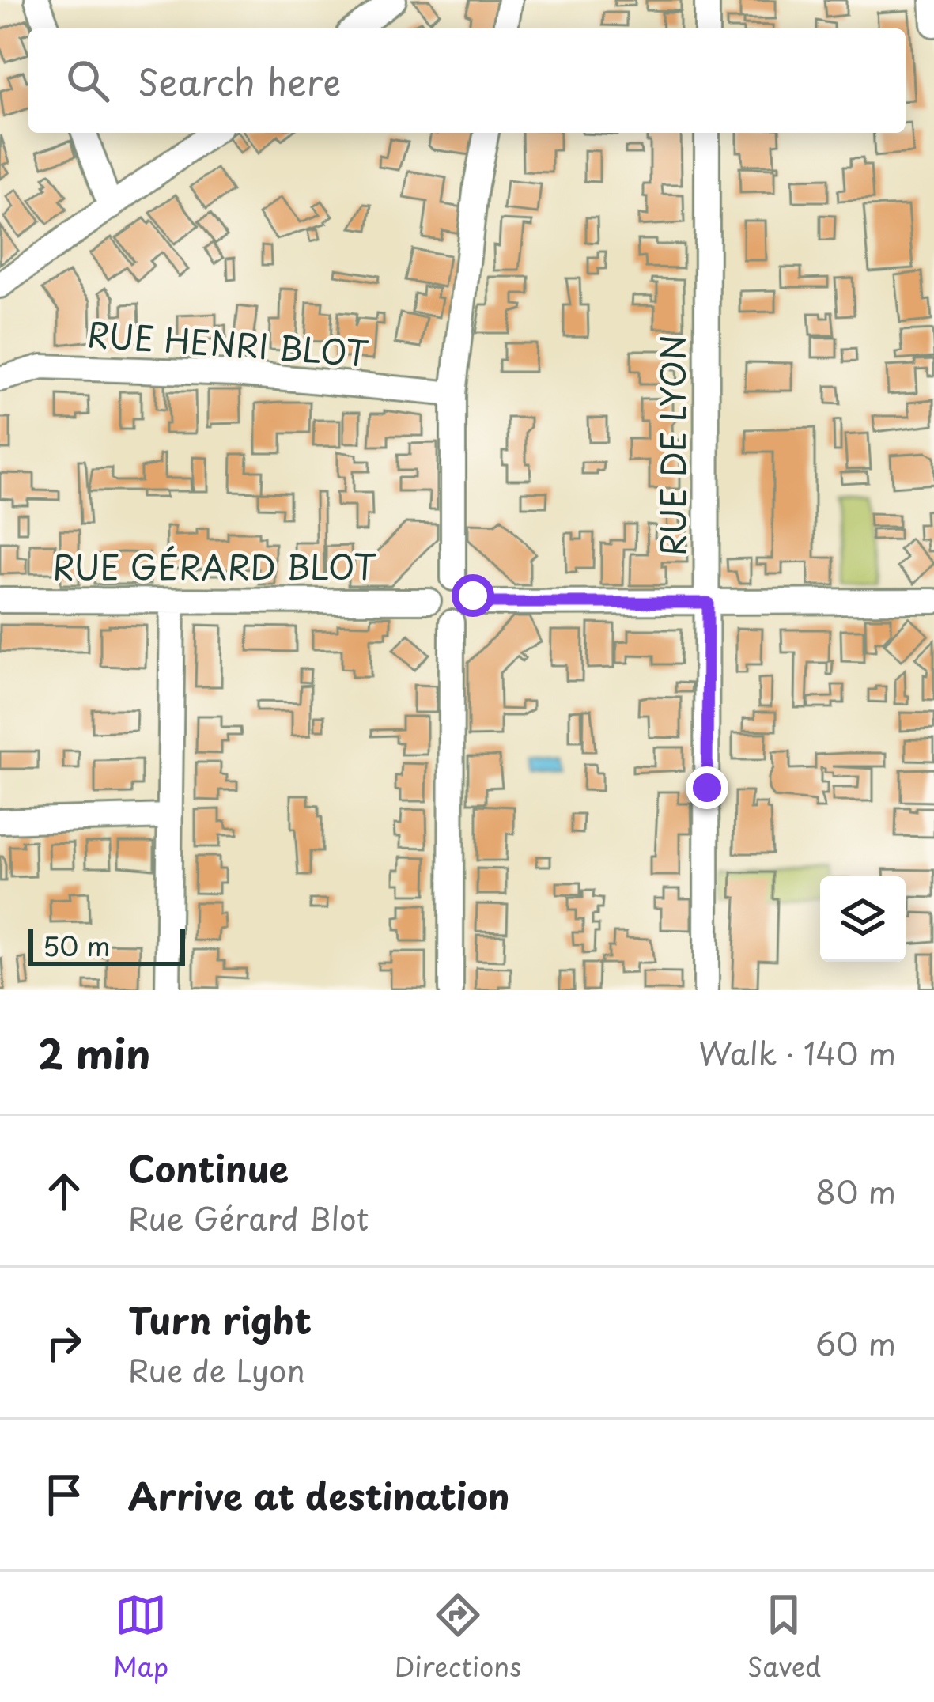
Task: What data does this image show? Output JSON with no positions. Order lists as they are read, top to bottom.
{
  "streets": {
    "street": ["RUE HENRI BLOT", "RUE DE LYON", "RUE GÉRARD BLOT"]
  },
  "scale_bar": "50 m",
  "page": {
    "search": "Search here",
    "scale": "50 m",
    "heading": ["2 min", "Walk · 140 m"],
    "list": [
      ["Continue", "Rue Gérard Blot", "80 m"],
      ["Turn right", "Rue de Lyon", "60 m"],
      "Arrive at destination"
    ],
    "nav": ["Map", "Directions", "Saved"]
  }
}
